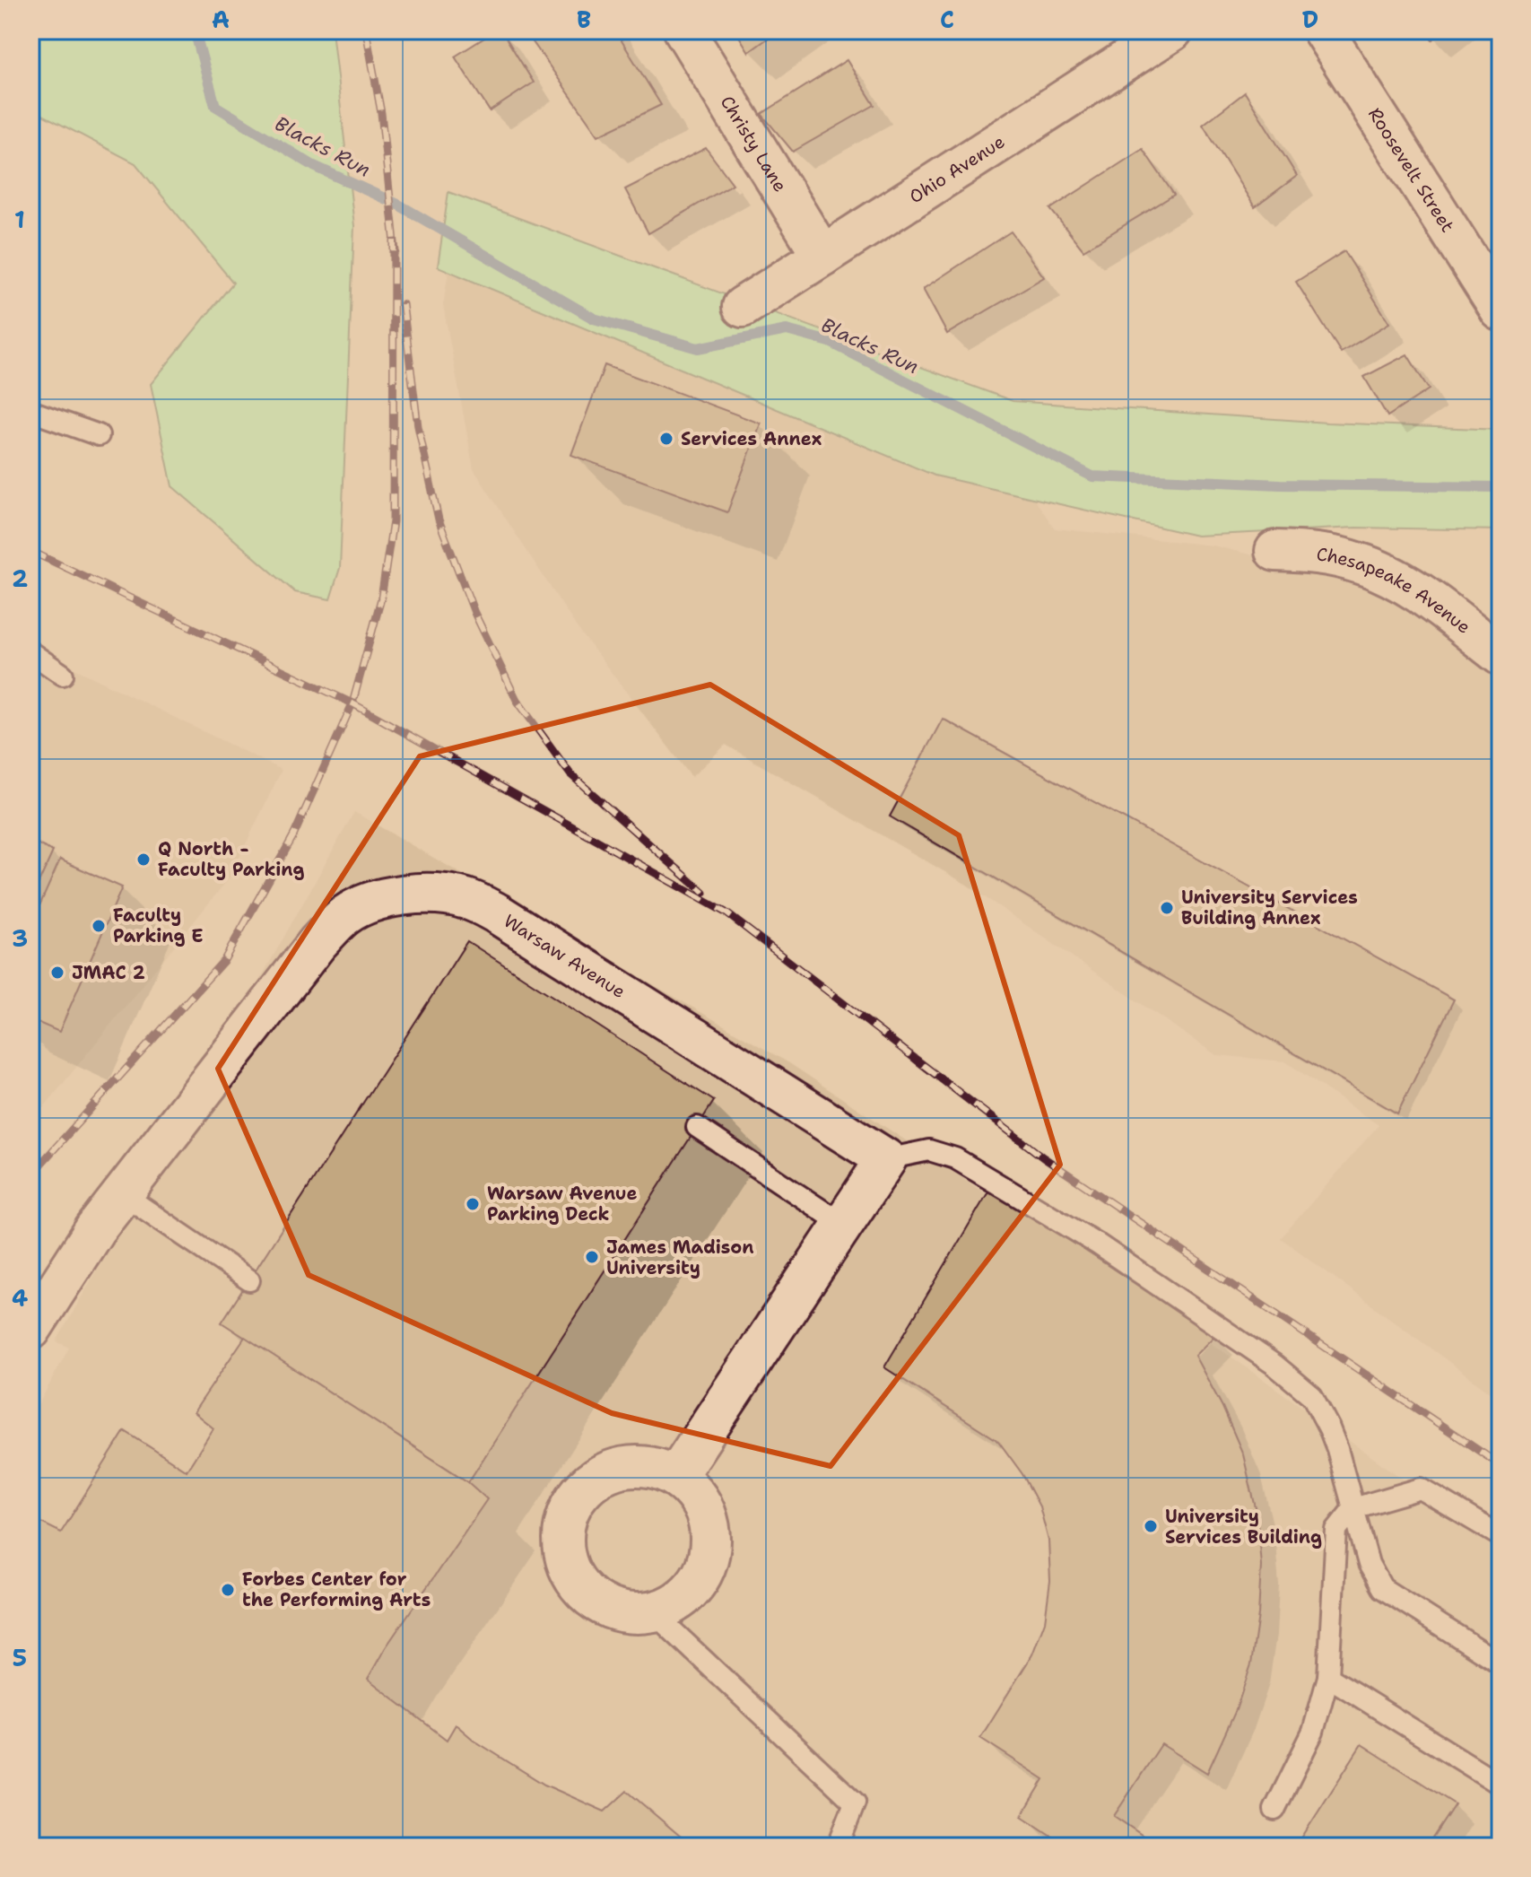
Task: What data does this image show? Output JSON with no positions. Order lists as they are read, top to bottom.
{
  "streets": {
    "street": [
      "Christy Lane",
      "Ohio Avenue",
      "Roosevelt Street",
      "Chesapeake Avenue",
      "Warsaw Avenue"
    ]
  },
  "crossings": [
    ["Christy Lane", "Ohio Avenue"]
  ],
  "water": ["Blacks Run"],
  "places": [
    "Services Annex",
    "Q North - Faculty Parking",
    "University Services Building Annex",
    "Faculty Parking E",
    "JMAC 2",
    "Warsaw Avenue Parking Deck",
    "James Madison University",
    "University Services Building",
    "Forbes Center for the Performing Arts"
  ],
  "grid": {
    "columns": [
      "A",
      "B",
      "C",
      "D"
    ],
    "rows": [
      "1",
      "2",
      "3",
      "4",
      "5"
    ]
  }
}
